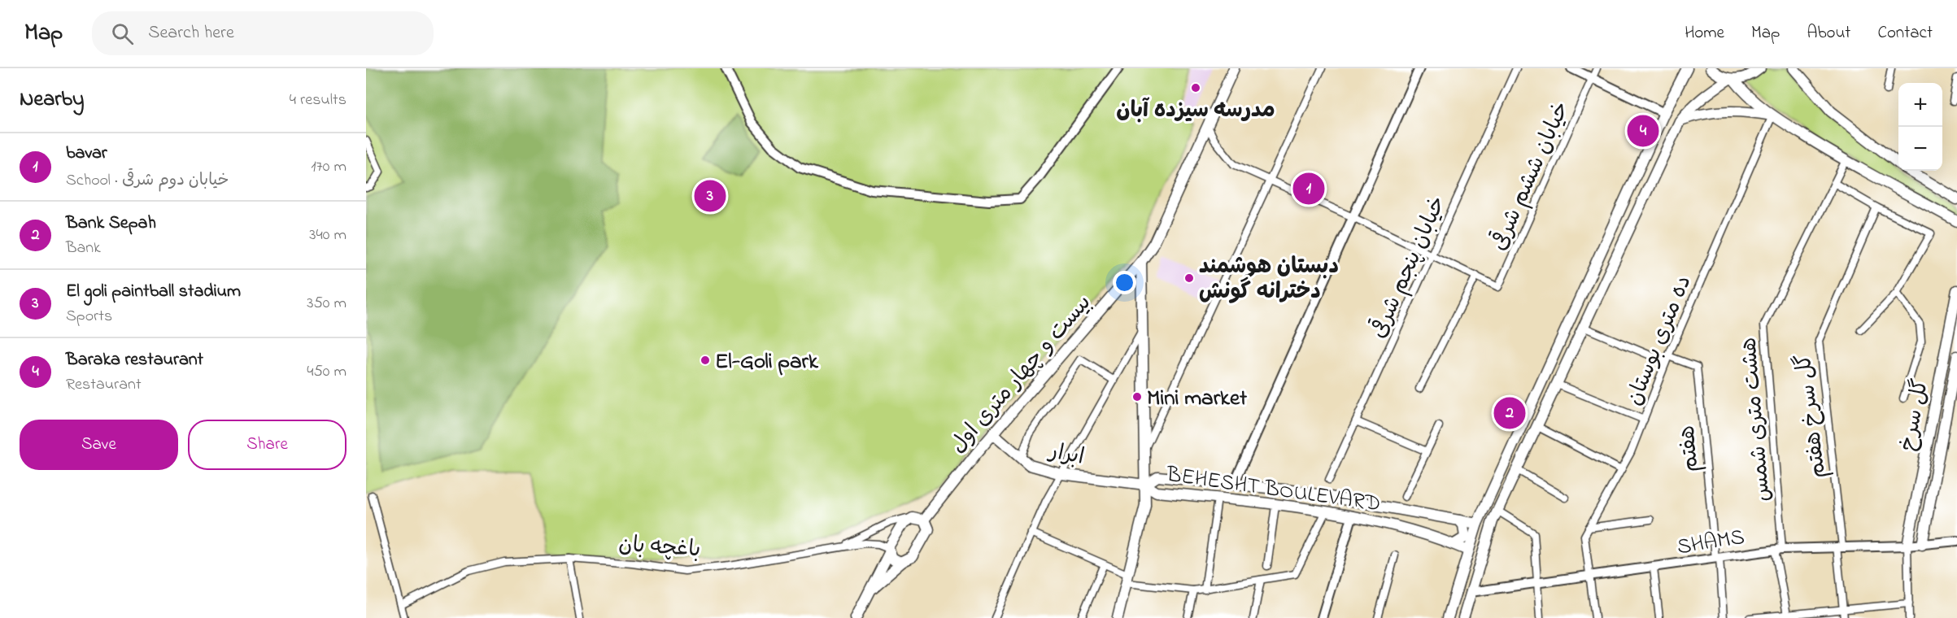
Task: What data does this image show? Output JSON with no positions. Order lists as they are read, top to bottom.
{
  "streets": {
    "main road": [
      "بیست و چهار متری اول",
      "گل سرخ",
      "ابرار",
      "BEHESHT BOULEVARD"
    ],
    "street": [
      "خیابان ششم شرقی",
      "خیابان پنجم شرقی",
      "ده متری بوستان",
      "گل سرخ هفتم",
      "هشت متری شمس",
      "هفتم",
      "SHAMS",
      "باغچه بان"
    ]
  },
  "crossings": [
    ["ده متری بوستان", "هفتم"],
    ["ده متری بوستان", "SHAMS"],
    ["بیست و چهار متری اول", "ابرار"],
    ["گل سرخ", "SHAMS"],
    ["گل سرخ هفتم", "SHAMS"],
    ["هشت متری شمس", "SHAMS"],
    ["هفتم", "SHAMS"],
    ["ابرار", "BEHESHT BOULEVARD"]
  ],
  "places": [
    "مدرسه سیزده آبان",
    "دبستان هوشمند دخترانه گونش",
    "El-Goli park",
    "Mini market"
  ],
  "page": {
    "header": "Map",
    "search": "Search here",
    "nav": [
      "Home",
      "Map",
      "About",
      "Contact"
    ],
    "heading": ["Nearby", "4 results"],
    "map_buttons": ["+", "−"],
    "pins": [
      "4",
      "1",
      "3",
      "2"
    ],
    "list": [
      {
        "mark": "1",
        "name": "bavar",
        "note": "School · خیابان دوم شرقی",
        "value": "170 m"
      },
      {
        "mark": "2",
        "name": "Bank Sepah",
        "note": "Bank",
        "value": "340 m"
      },
      {
        "mark": "3",
        "name": "El goli paintball stadium",
        "note": "Sports",
        "value": "350 m"
      },
      {
        "mark": "4",
        "name": "Baraka restaurant",
        "note": "Restaurant",
        "value": "450 m"
      }
    ],
    "buttons": ["Save", "Share"]
  }
}
